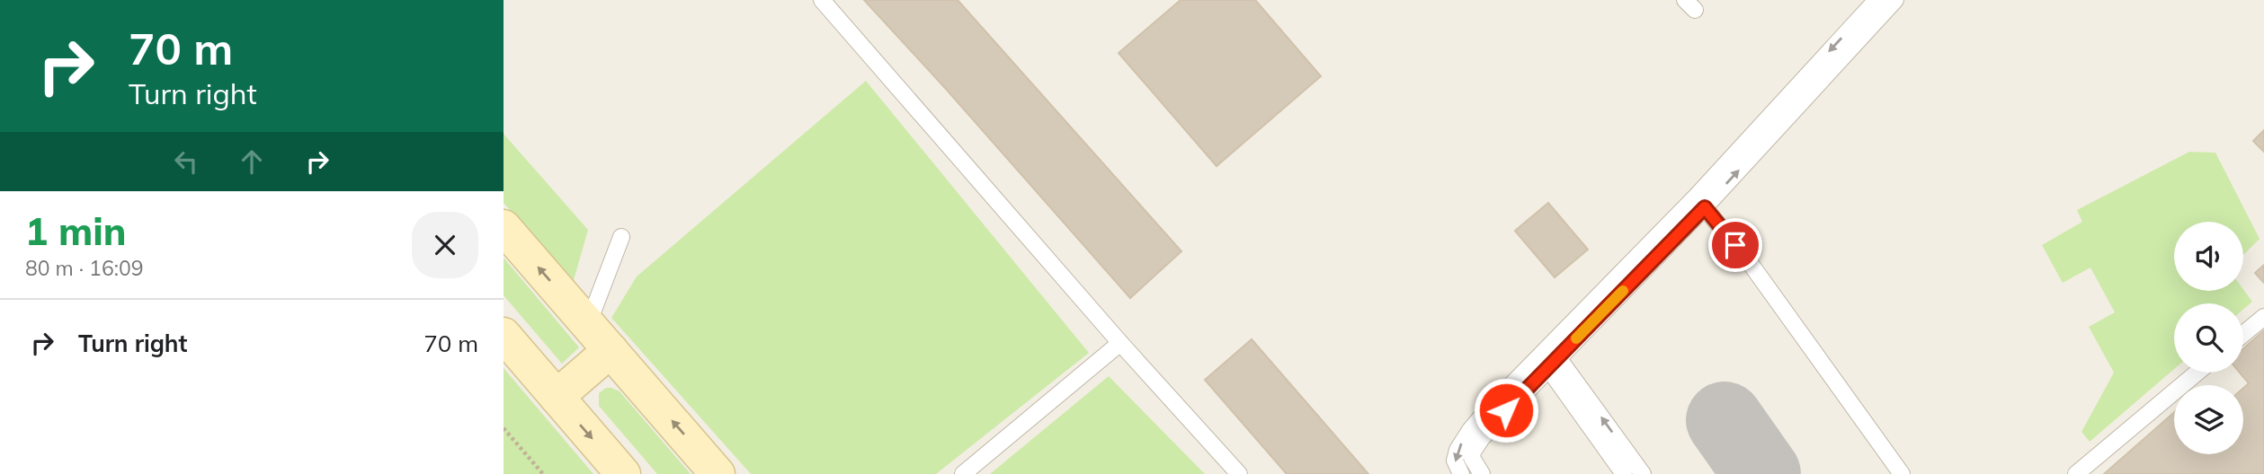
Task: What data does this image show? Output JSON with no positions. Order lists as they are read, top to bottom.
{
  "page": {
    "turn": ["70 m", "Turn right"],
    "heading": ["1 min", "80 m · 16:09"],
    "list": [
      {
        "name": "Turn right",
        "value": "70 m"
      }
    ]
  }
}
